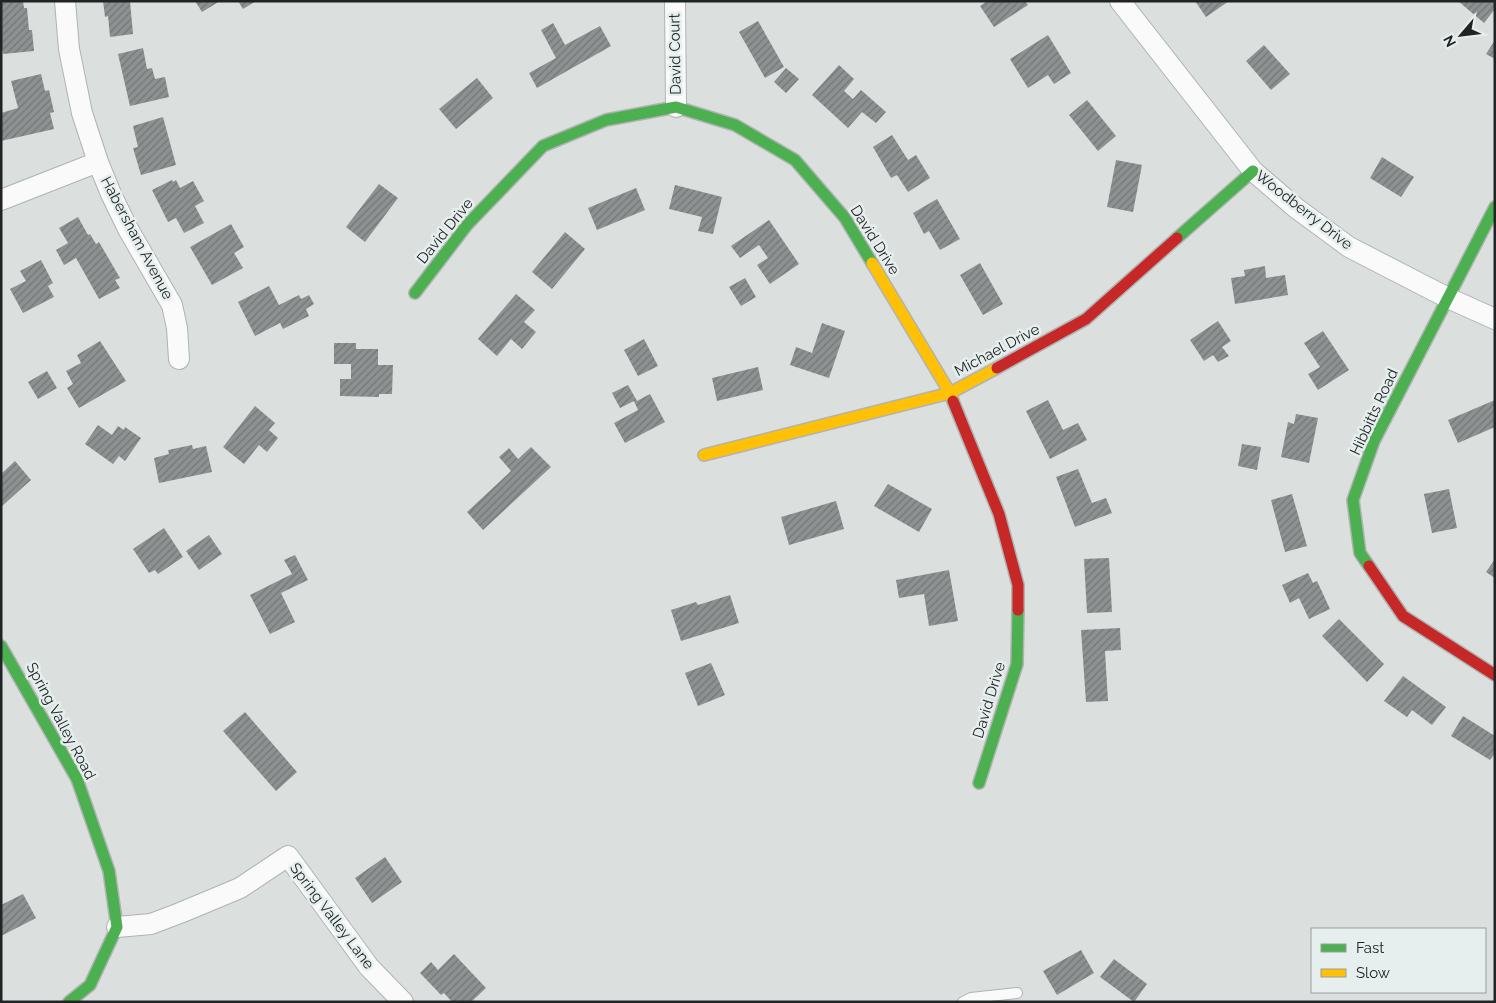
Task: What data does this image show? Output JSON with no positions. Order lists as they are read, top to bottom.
{
  "streets": {
    "street": [
      "David Court",
      "Woodberry Drive",
      "David Drive",
      "Habersham Avenue",
      "Michael Drive",
      "Hibbitts Road",
      "Spring Valley Road",
      "Spring Valley Lane"
    ]
  },
  "crossings": [
    ["David Court", "David Drive"],
    ["Woodberry Drive", "Michael Drive"],
    ["Woodberry Drive", "Hibbitts Road"],
    ["David Drive", "Michael Drive"],
    ["Spring Valley Road", "Spring Valley Lane"]
  ],
  "legend": ["Fast", "Slow"],
  "north": "bottom left"
}
